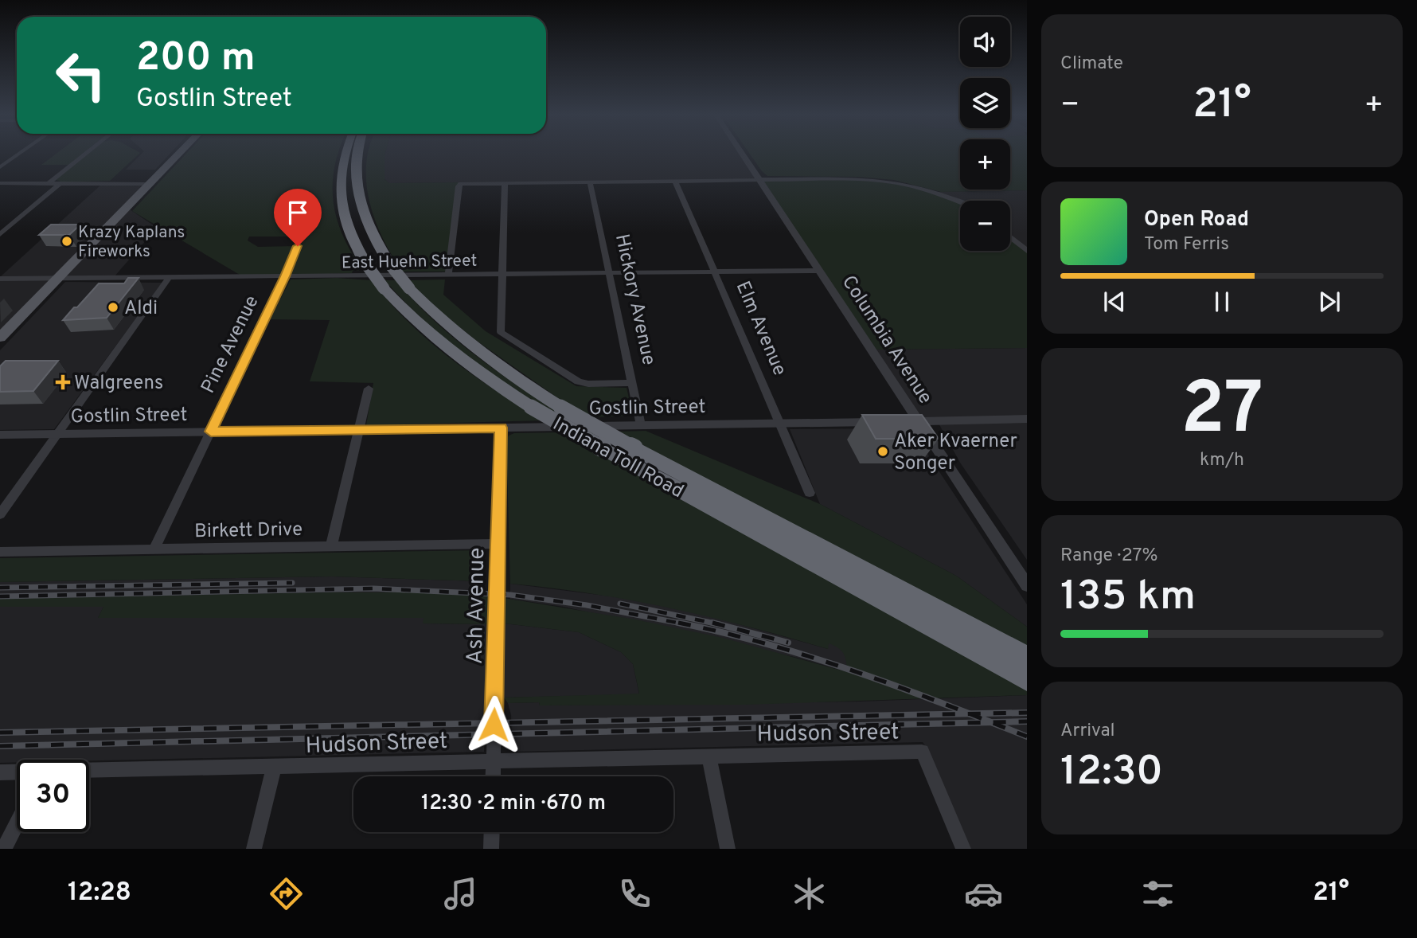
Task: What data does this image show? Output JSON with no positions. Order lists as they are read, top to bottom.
{
  "streets": {
    "highway": ["Indiana Toll Road"],
    "street": [
      "East Huehn Street",
      "Hickory Avenue",
      "Elm Avenue",
      "Columbia Avenue",
      "Pine Avenue",
      "Gostlin Street",
      "Birkett Drive",
      "Ash Avenue",
      "Hudson Street"
    ]
  },
  "crossings": [
    ["East Huehn Street", "Hickory Avenue"],
    ["East Huehn Street", "Elm Avenue"],
    ["East Huehn Street", "Columbia Avenue"],
    ["East Huehn Street", "Pine Avenue"],
    ["Hickory Avenue", "Gostlin Street"],
    ["Elm Avenue", "Gostlin Street"],
    ["Pine Avenue", "Gostlin Street"],
    ["Pine Avenue", "Birkett Drive"],
    ["Gostlin Street", "Ash Avenue"],
    ["Birkett Drive", "Ash Avenue"],
    ["Ash Avenue", "Hudson Street"]
  ],
  "places": {
    "other": ["Krazy Kaplans Fireworks", "Aldi", "Aker Kvaerner Songer"],
    "health": ["Walgreens"]
  },
  "page": {
    "tile": [
      "Climate",
      ["27", "km/h"],
      ["Range · 27%", "135 km"],
      ["Arrival", "12:30"]
    ],
    "map_buttons": ["+", "−"],
    "turn": ["200 m", "Gostlin Street"],
    "heat": ["−", "21°", "+"],
    "song": ["Open Road", "Tom Ferris"],
    "limit": "30",
    "trip": "12:30 · 2 min · 670 m",
    "tabs": ["12:28", "21°"]
  }
}
